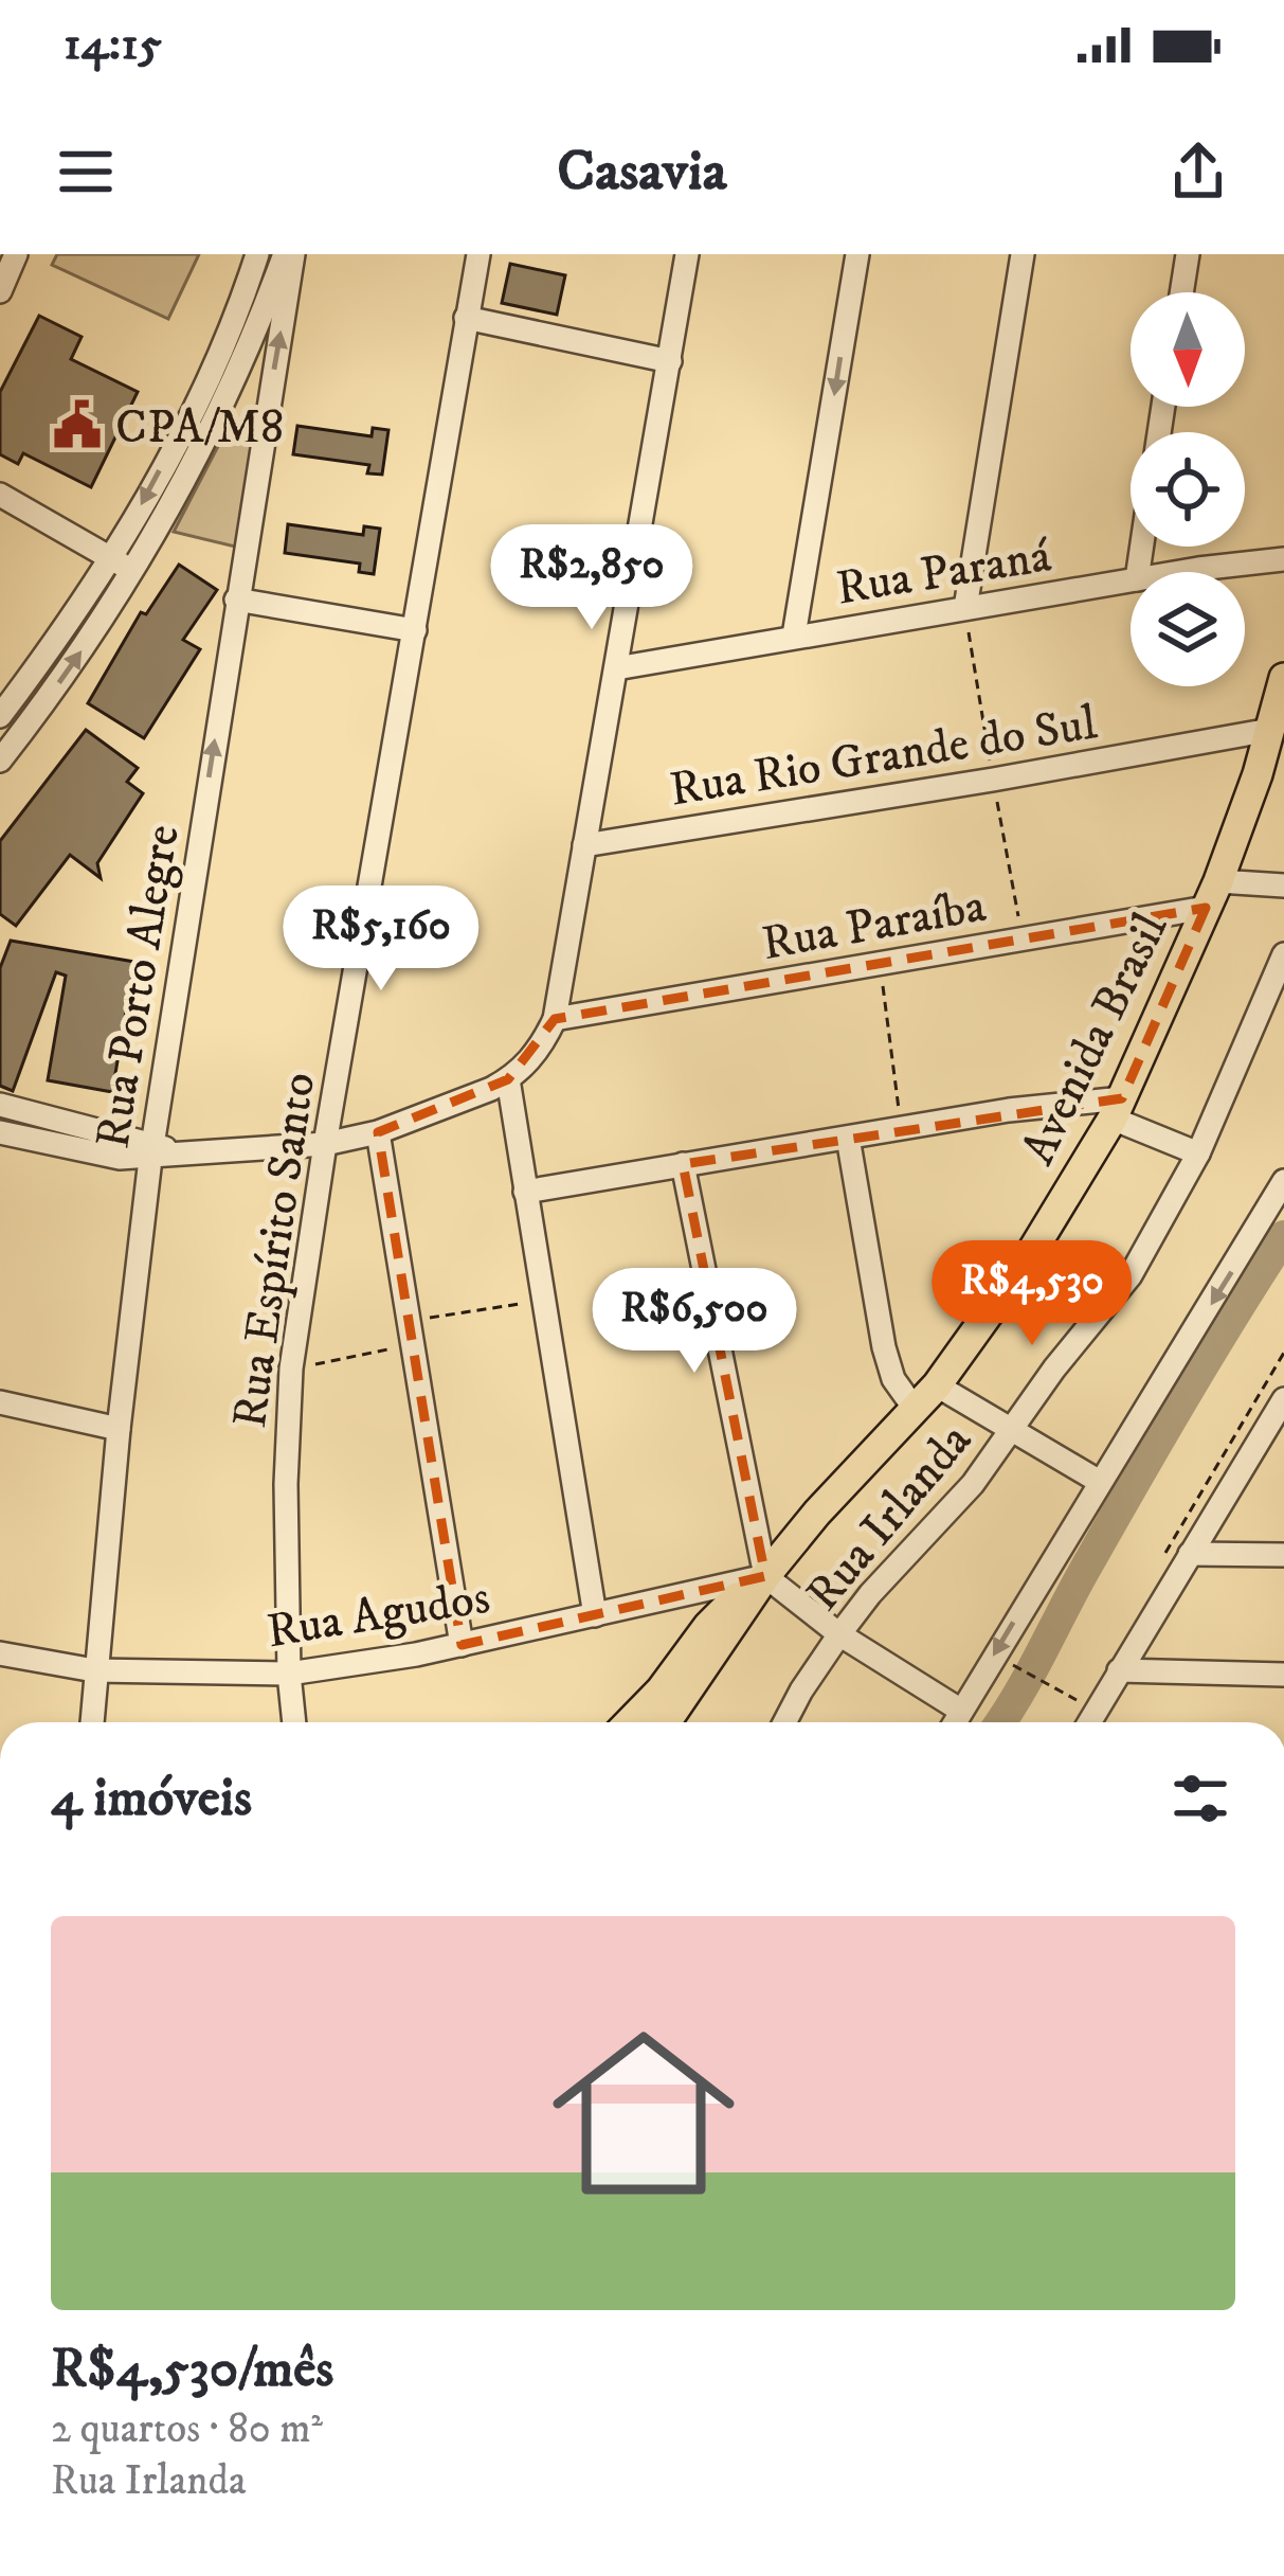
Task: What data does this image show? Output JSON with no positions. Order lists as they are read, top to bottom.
{
  "streets": {
    "main road": ["Avenida Brasil"],
    "street": [
      "Rua Paraná",
      "Rua Rio Grande do Sul",
      "Rua Paraíba",
      "Rua Porto Alegre",
      "Rua Espírito Santo",
      "Rua Irlanda",
      "Rua Agudos"
    ]
  },
  "crossings": [
    ["Rua Rio Grande do Sul", "Avenida Brasil"],
    ["Rua Paraíba", "Avenida Brasil"],
    ["Rua Porto Alegre", "Rua Agudos"],
    ["Avenida Brasil", "Rua Agudos"],
    ["Rua Espírito Santo", "Rua Agudos"]
  ],
  "places": {
    "public building": ["CPA/M8"]
  },
  "north": "bottom",
  "page": {
    "status": "14:15",
    "header": "Casavia",
    "price": [
      "R$2,850",
      "R$5,160",
      "R$4,530",
      "R$6,500"
    ],
    "heading": "4 imóveis",
    "list": [
      {
        "name": "R$4,530/mês",
        "note": "2 quartos · 80 m² · Rua Irlanda"
      }
    ]
  }
}
